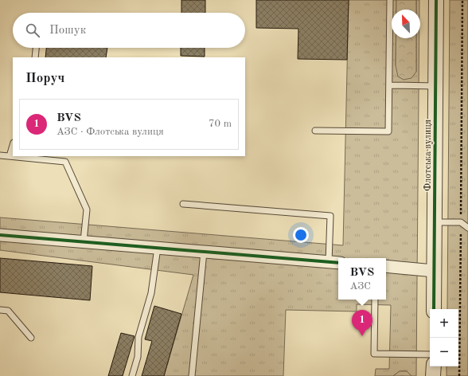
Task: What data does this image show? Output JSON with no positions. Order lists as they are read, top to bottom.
{
  "streets": {
    "street": ["Флотська вулиця"]
  },
  "north": "top left",
  "page": {
    "search": "Пошук",
    "heading": "Поруч",
    "list": [
      {
        "mark": "1",
        "name": "BVS",
        "note": "АЗС · Флотська вулиця",
        "value": "70 m"
      }
    ],
    "popup": ["BVS", "АЗС"],
    "map_buttons": ["+", "−"],
    "pins": "1"
  }
}
